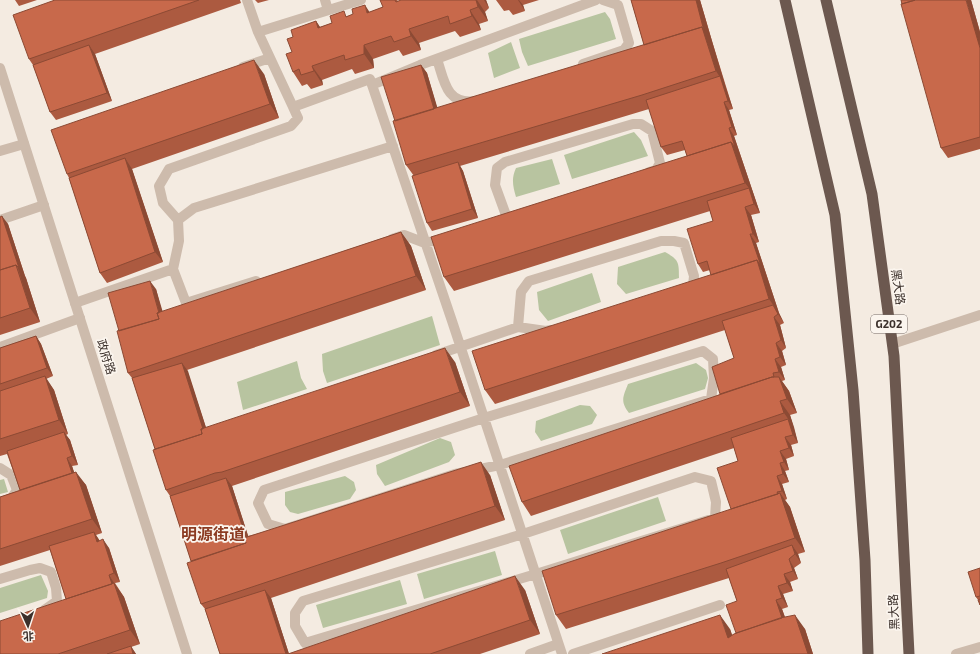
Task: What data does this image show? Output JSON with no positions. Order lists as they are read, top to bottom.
{
  "streets": {
    "highway": ["黑大路", "G202"],
    "street": ["政府路"]
  },
  "districts": ["明源街道"],
  "north": "bottom"
}
